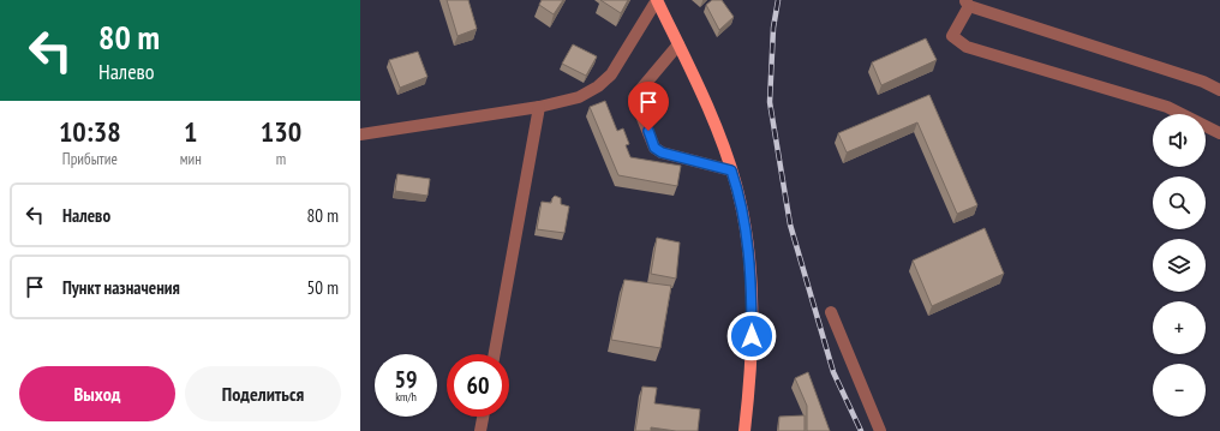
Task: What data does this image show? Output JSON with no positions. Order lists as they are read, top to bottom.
{
  "page": {
    "turn": ["80 m", "Налево"],
    "eta": [
      "10:38",
      "Прибытие",
      "1",
      "мин",
      "130",
      "m"
    ],
    "map_buttons": ["+", "−"],
    "list": [
      {
        "name": "Налево",
        "value": "80 m"
      },
      {
        "name": "Пункт назначения",
        "value": "50 m"
      }
    ],
    "speed": "59 km/h",
    "limit": "60",
    "buttons": ["Выход", "Поделиться"]
  }
}
